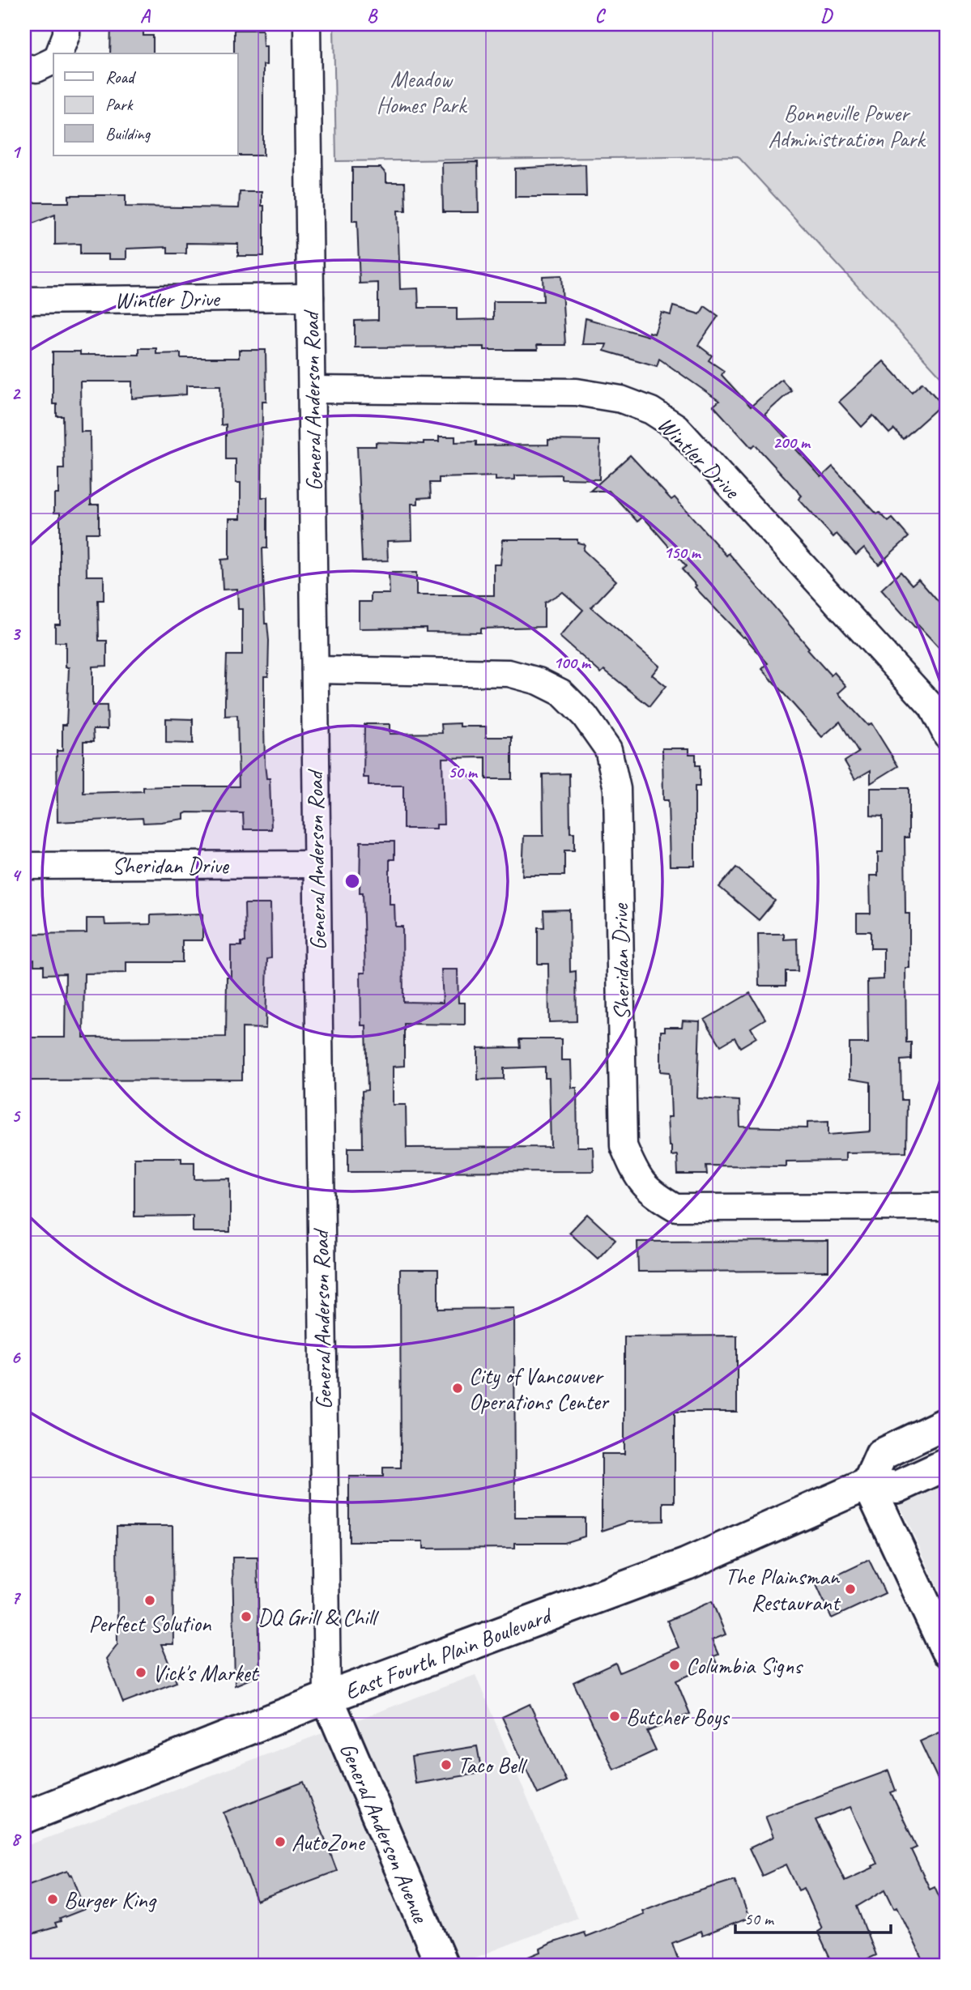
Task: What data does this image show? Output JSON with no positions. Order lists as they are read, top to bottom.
{
  "streets": {
    "main road": ["East Fourth Plain Boulevard", "General Anderson Avenue"],
    "street": ["Wintler Drive", "General Anderson Road", "Sheridan Drive"]
  },
  "crossings": [
    ["Wintler Drive", "General Anderson Road"],
    ["General Anderson Road", "Sheridan Drive"],
    ["General Anderson Road", "East Fourth Plain Boulevard"],
    ["General Anderson Road", "General Anderson Avenue"],
    ["East Fourth Plain Boulevard", "General Anderson Avenue"]
  ],
  "parks": ["Meadow Homes Park", "Bonneville Power Administration Park"],
  "places": [
    "City of Vancouver Operations Center",
    "The Plainsman Restaurant",
    "Perfect Solution",
    "DQ Grill & Chill",
    "Columbia Signs",
    "Vick's Market",
    "Butcher Boys",
    "Taco Bell",
    "AutoZone",
    "Burger King"
  ],
  "legend": ["Road", "Park", "Building"],
  "scale_bar": "50 m",
  "grid": {
    "columns": [
      "A",
      "B",
      "C",
      "D"
    ],
    "rows": [
      "1",
      "2",
      "3",
      "4",
      "5",
      "6",
      "7",
      "8"
    ]
  },
  "rings": [
    "200 m",
    "150 m",
    "100 m",
    "50 m"
  ]
}
